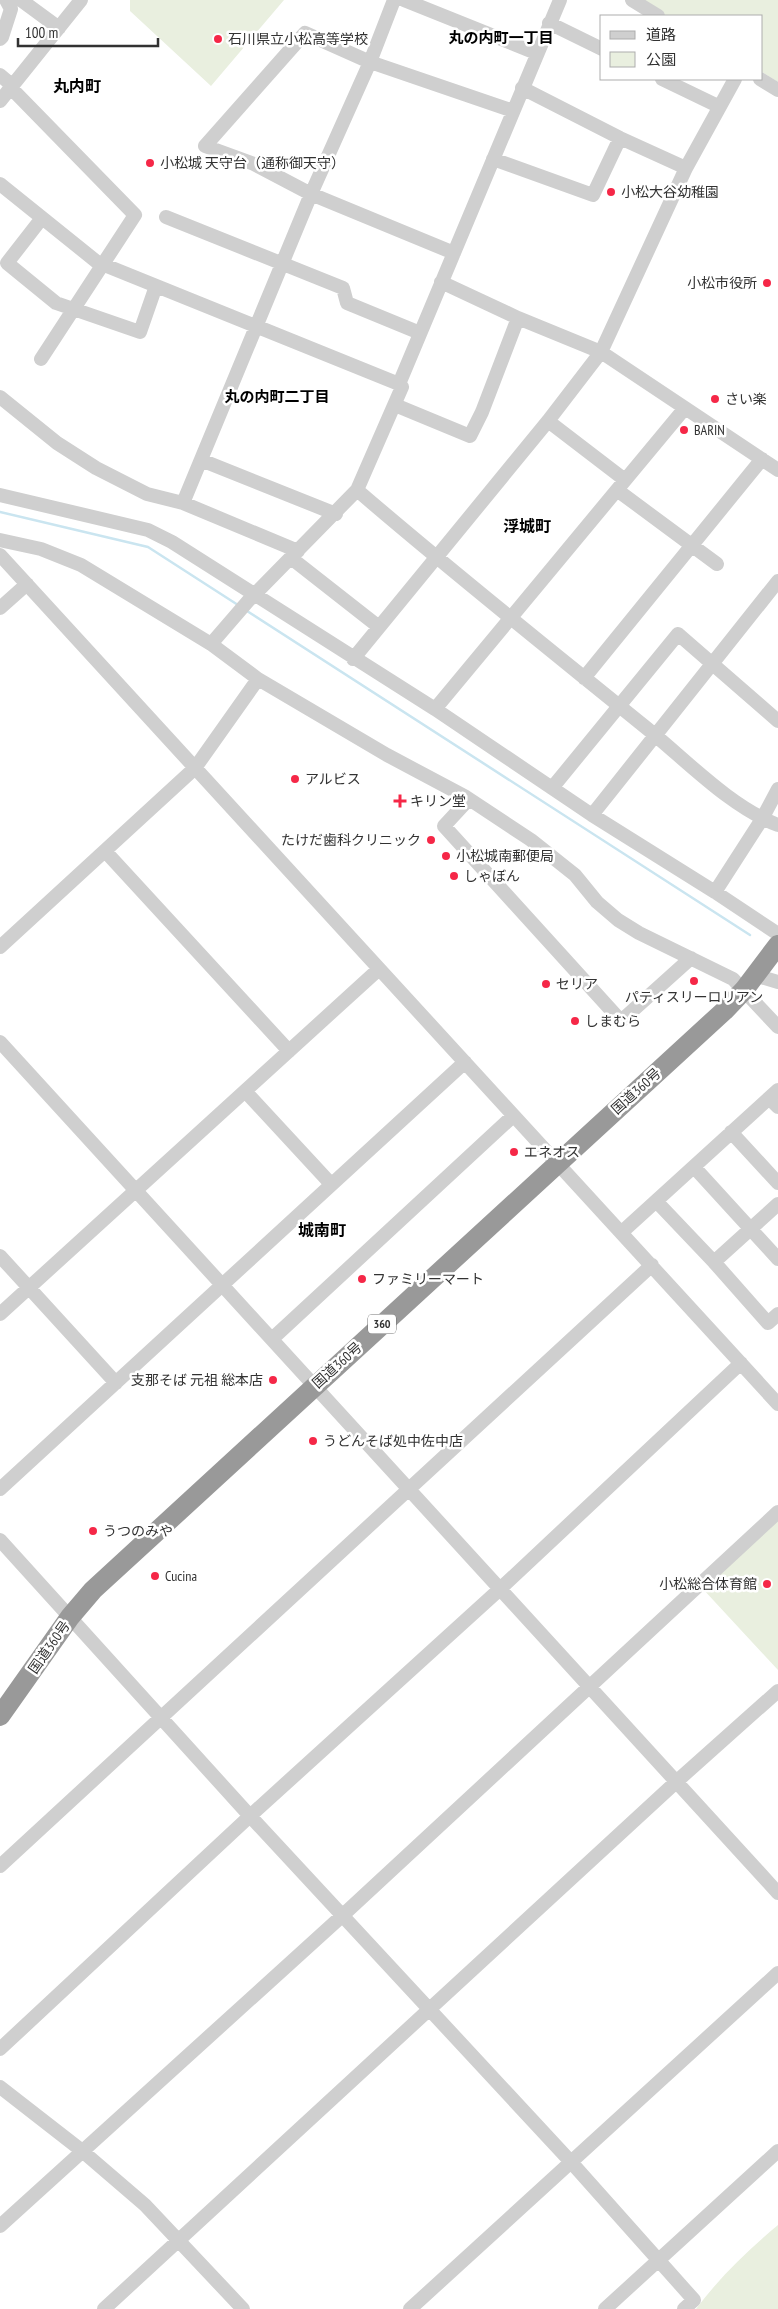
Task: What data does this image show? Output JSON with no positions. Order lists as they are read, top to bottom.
{
  "streets": {
    "highway": ["国道360号", "360"]
  },
  "districts": [
    "丸の内町一丁目",
    "丸内町",
    "丸の内町二丁目",
    "浮城町",
    "城南町"
  ],
  "places": {
    "other": [
      "石川県立小松高等学校",
      "小松城 天守台（通称御天守）",
      "小松大谷幼稚園",
      "小松市役所",
      "さい楽",
      "BARIN",
      "アルビス",
      "たけだ歯科クリニック",
      "小松城南郵便局",
      "しゃぼん",
      "パティスリーロリアン",
      "セリア",
      "しまむら",
      "エネオス",
      "ファミリーマート",
      "支那そば 元祖 総本店",
      "うどんそば処中佐中店",
      "うつのみや",
      "Cucina",
      "小松総合体育館"
    ],
    "health": ["キリン堂"]
  },
  "legend": ["道路", "公園"],
  "scale_bar": "100 m"
}
